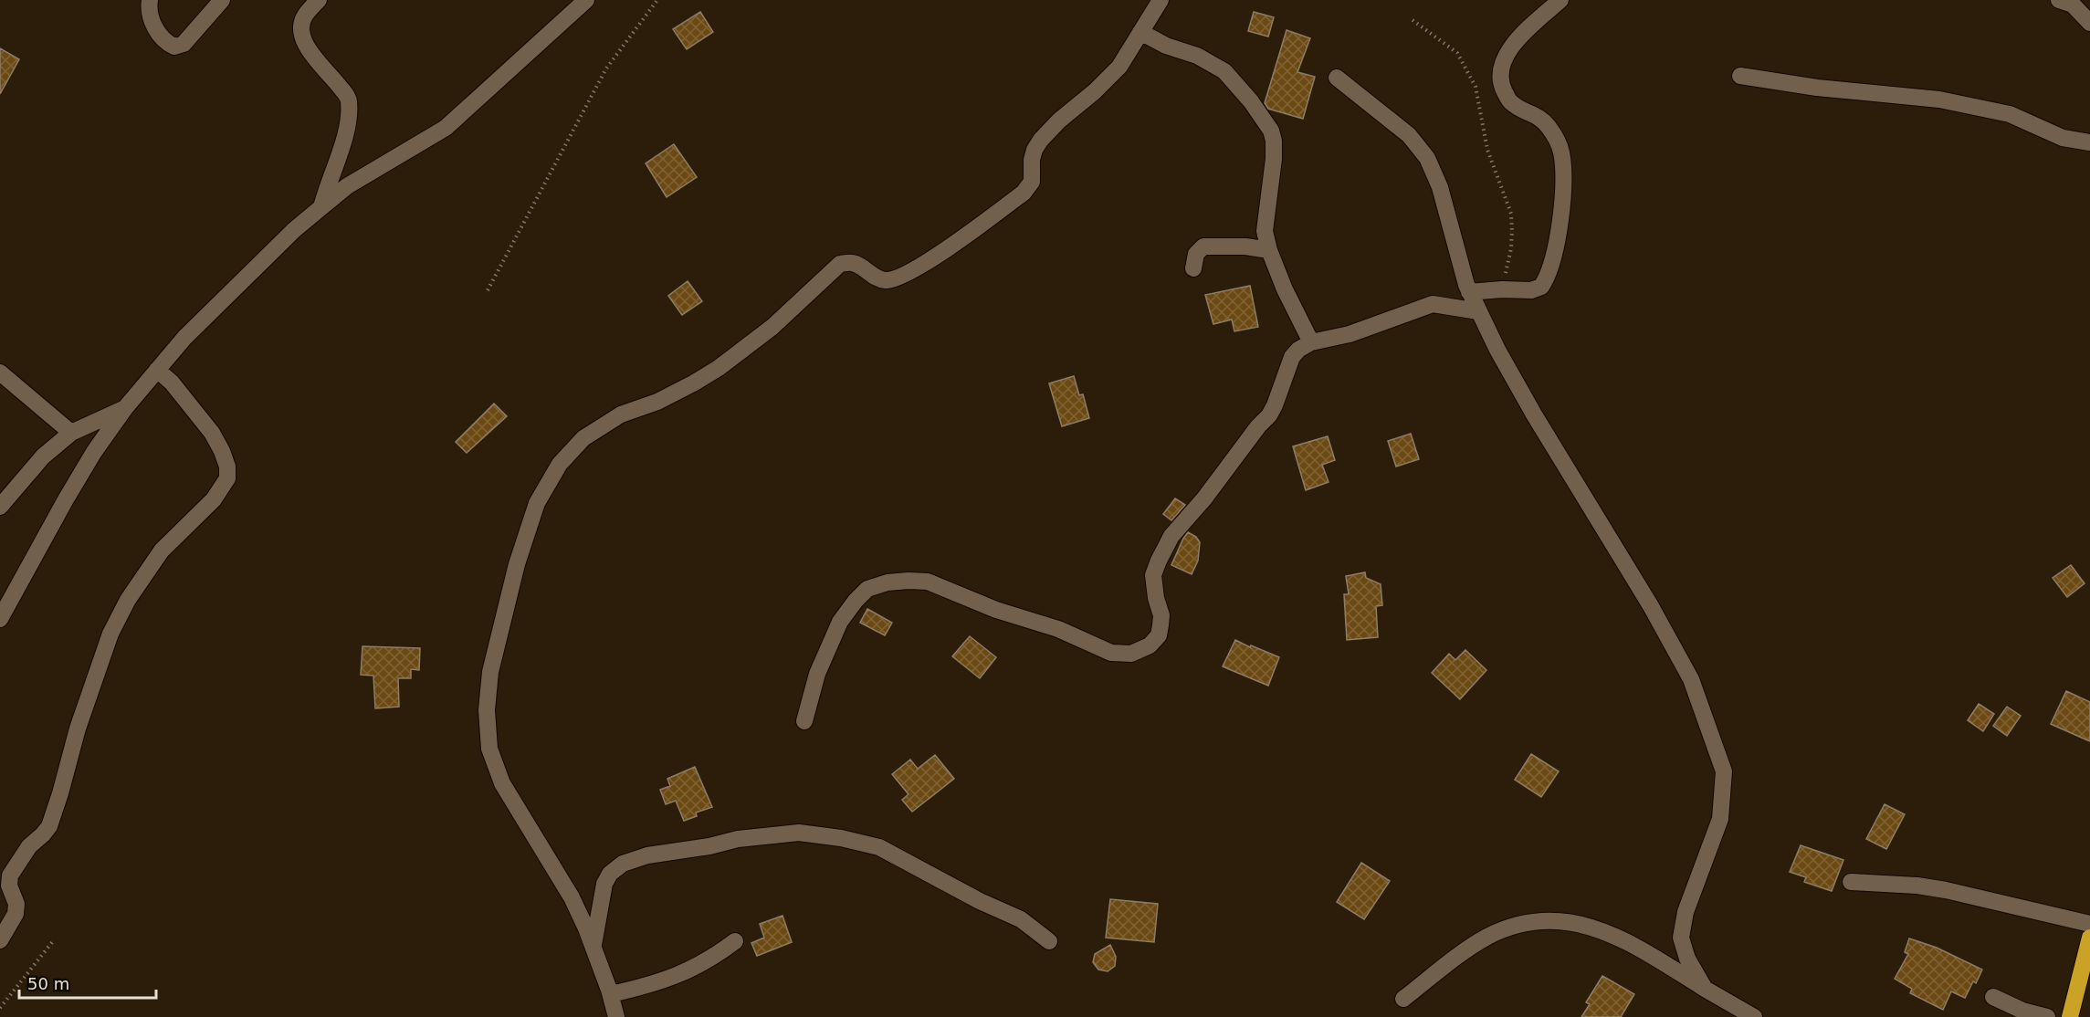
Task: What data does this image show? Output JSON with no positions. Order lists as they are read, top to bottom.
{
  "scale_bar": "50 m"
}
